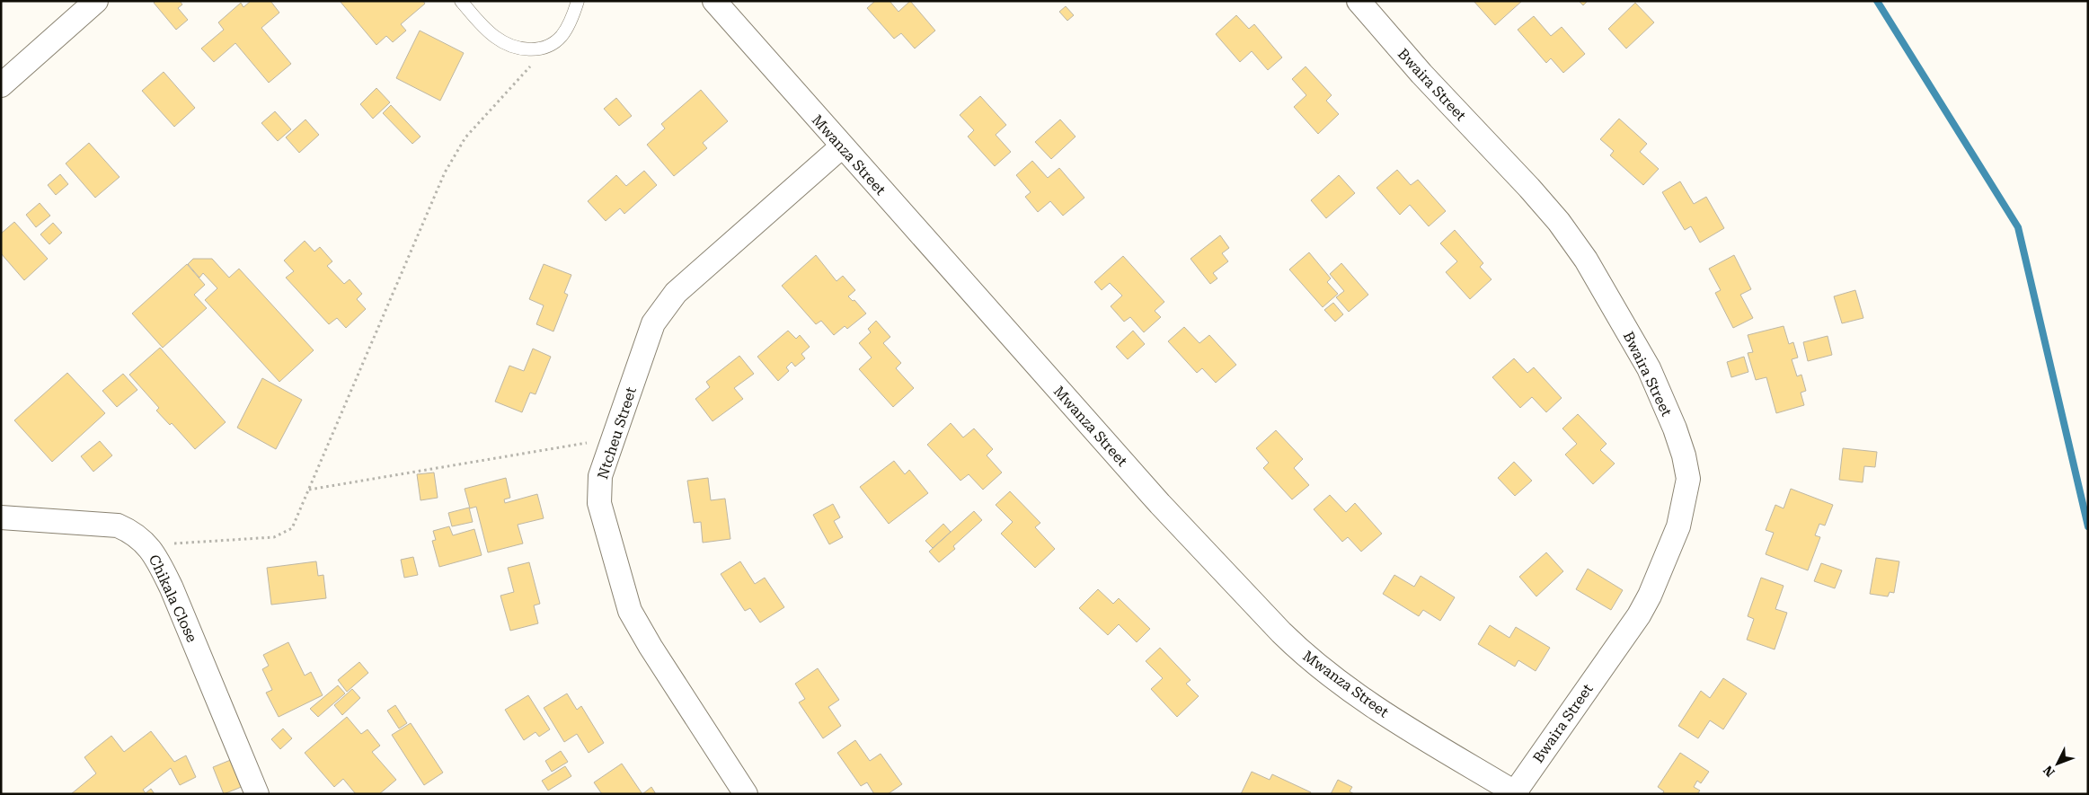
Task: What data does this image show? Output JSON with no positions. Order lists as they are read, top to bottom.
{
  "streets": {
    "street": [
      "Bwaira Street",
      "Mwanza Street",
      "Ntcheu Street",
      "Chikala Close"
    ]
  },
  "crossings": [
    ["Bwaira Street", "Mwanza Street"],
    ["Mwanza Street", "Ntcheu Street"]
  ],
  "north": "bottom left"
}
